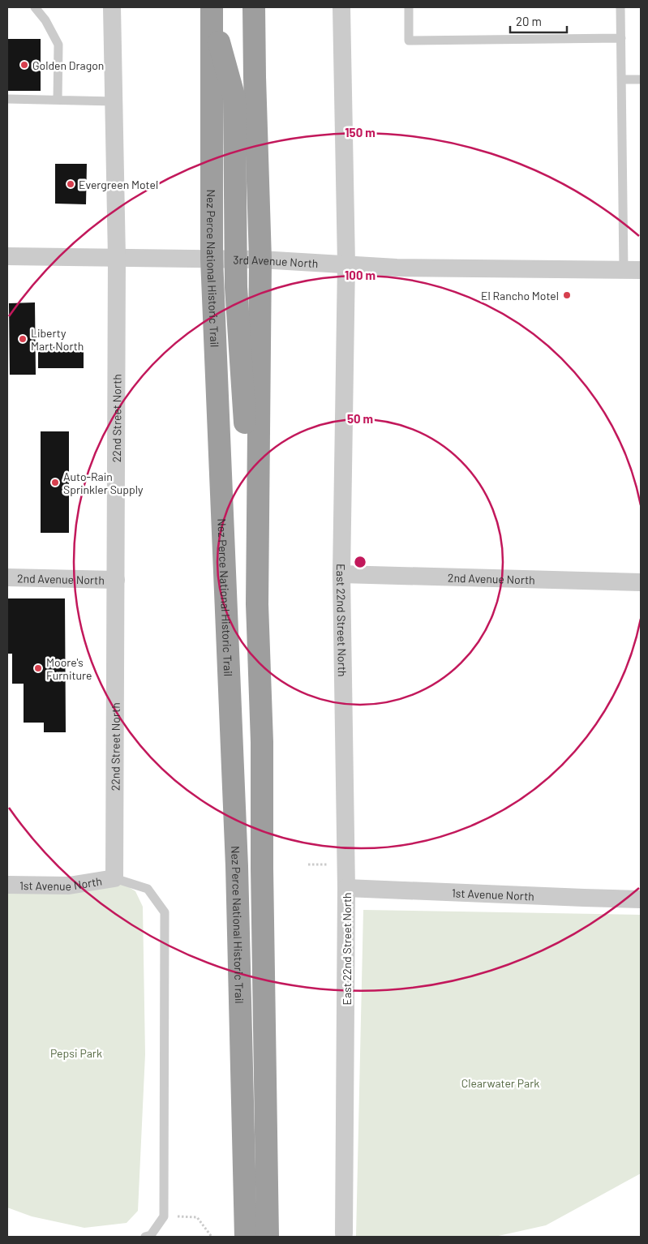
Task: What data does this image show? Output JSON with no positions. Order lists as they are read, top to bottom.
{
  "streets": {
    "highway": ["Nez Perce National Historic Trail"],
    "street": [
      "3rd Avenue North",
      "22nd Street North",
      "2nd Avenue North",
      "East 22nd Street North",
      "1st Avenue North"
    ]
  },
  "crossings": [
    ["3rd Avenue North", "Nez Perce National Historic Trail"],
    ["3rd Avenue North", "22nd Street North"],
    ["3rd Avenue North", "East 22nd Street North"],
    ["22nd Street North", "2nd Avenue North"],
    ["22nd Street North", "1st Avenue North"],
    ["2nd Avenue North", "East 22nd Street North"],
    ["East 22nd Street North", "1st Avenue North"]
  ],
  "parks": ["Pepsi Park", "Clearwater Park"],
  "places": [
    "Golden Dragon",
    "Evergreen Motel",
    "El Rancho Motel",
    "Liberty Mart North",
    "Auto-Rain Sprinkler Supply",
    "Moore's Furniture"
  ],
  "scale_bar": "20 m",
  "rings": ["150 m", "100 m", "50 m"]
}
